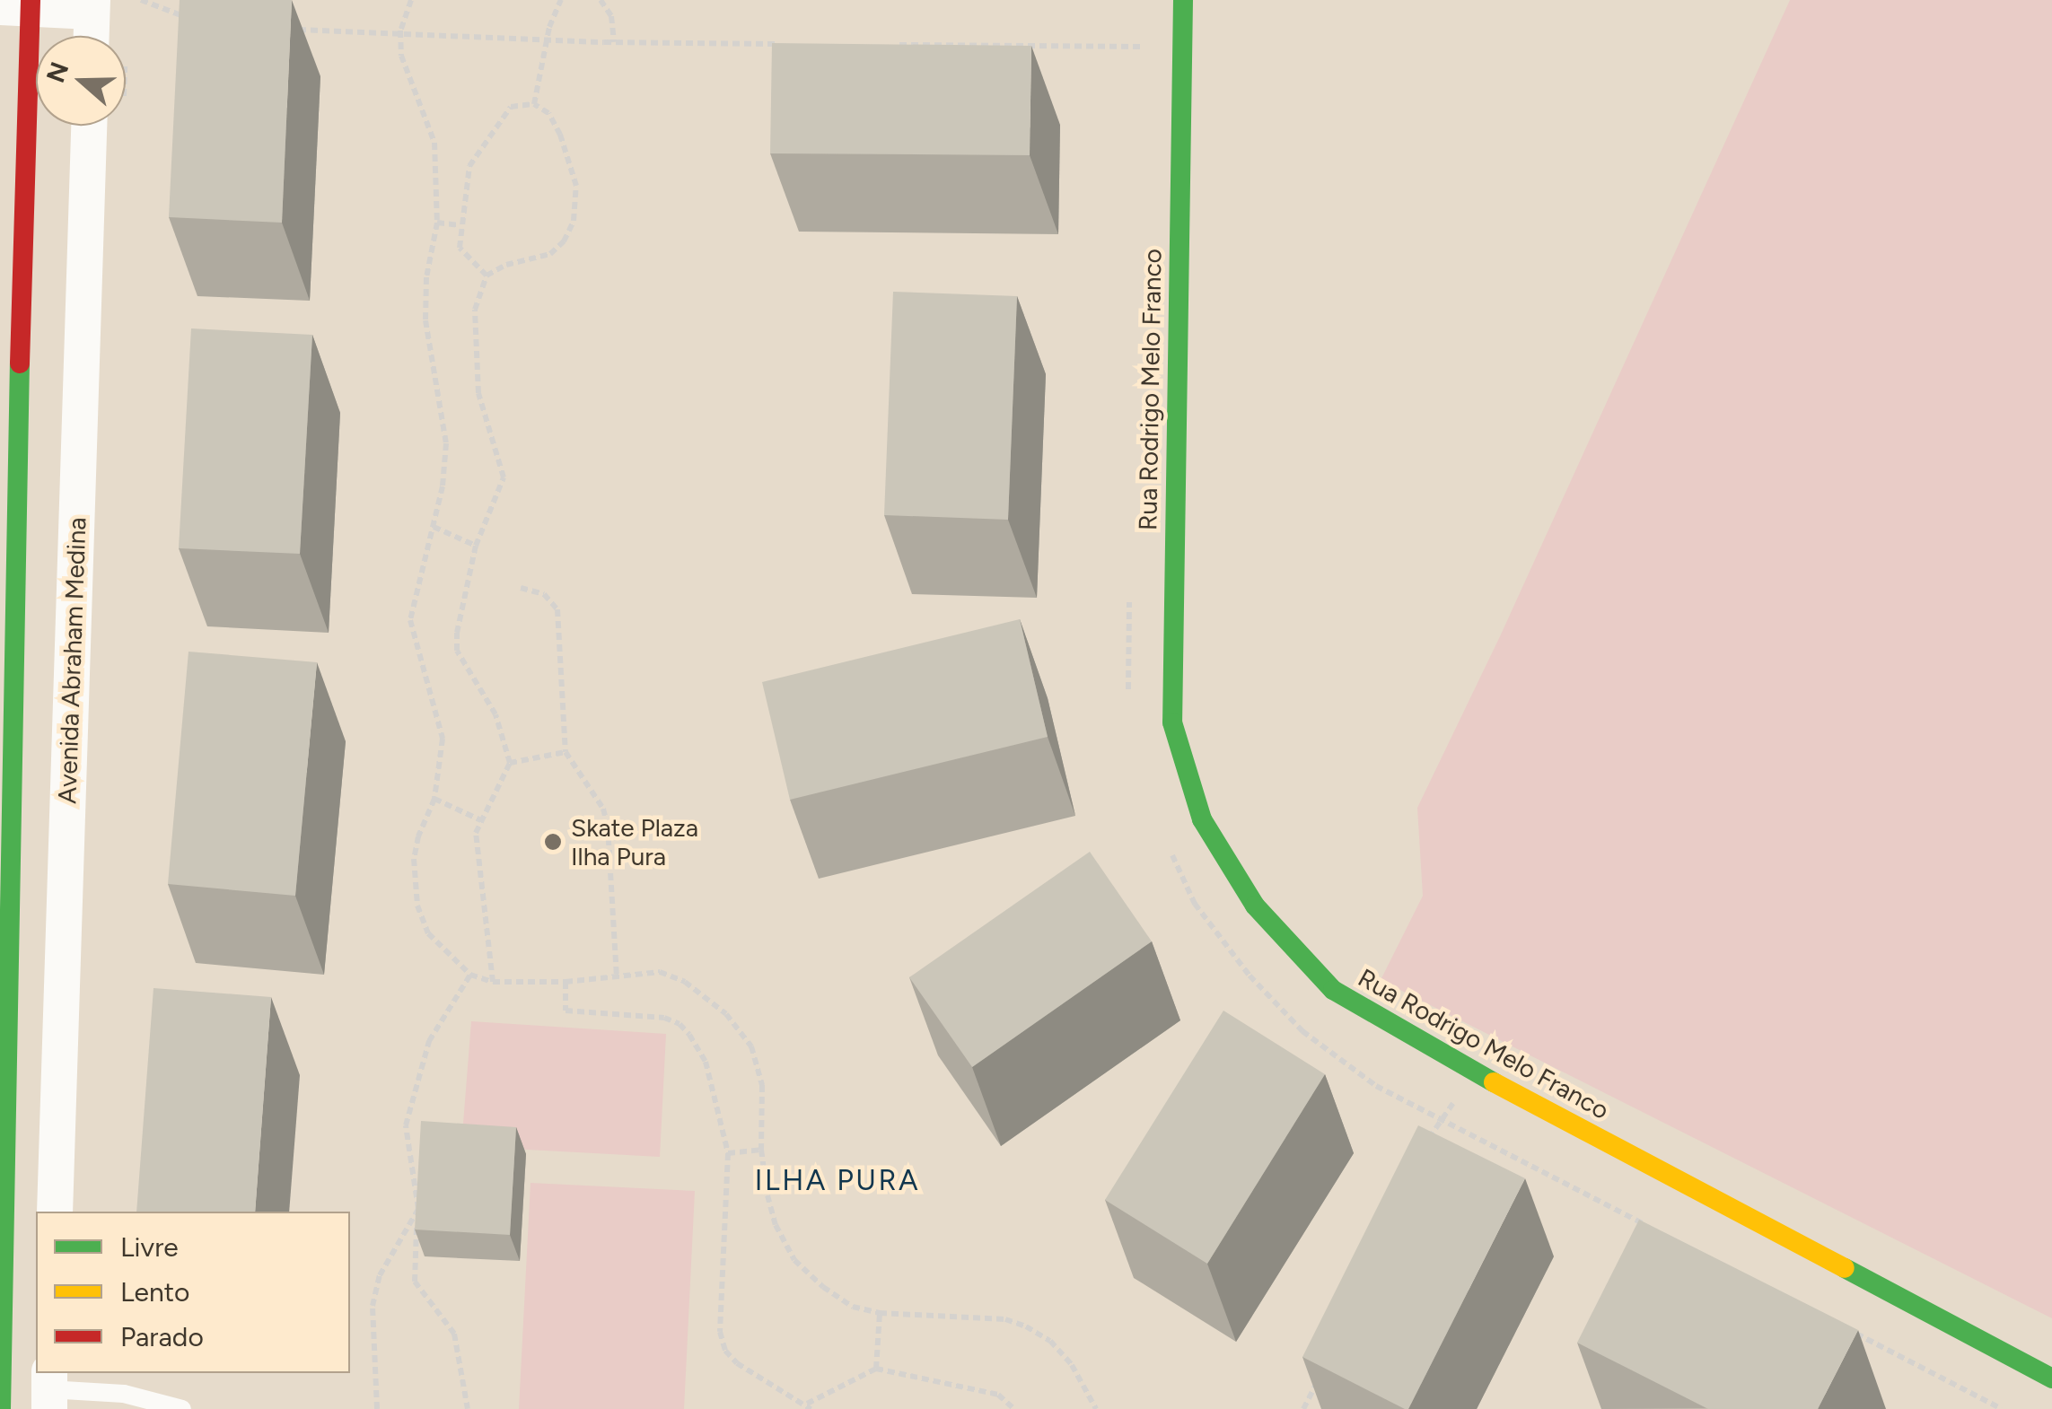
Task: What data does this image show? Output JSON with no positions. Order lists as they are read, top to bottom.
{
  "streets": {
    "street": ["Rua Rodrigo Melo Franco", "Avenida Abraham Medina"]
  },
  "districts": ["ILHA PURA"],
  "places": ["Skate Plaza Ilha Pura"],
  "legend": ["Livre", "Lento", "Parado"],
  "north": "left"
}
